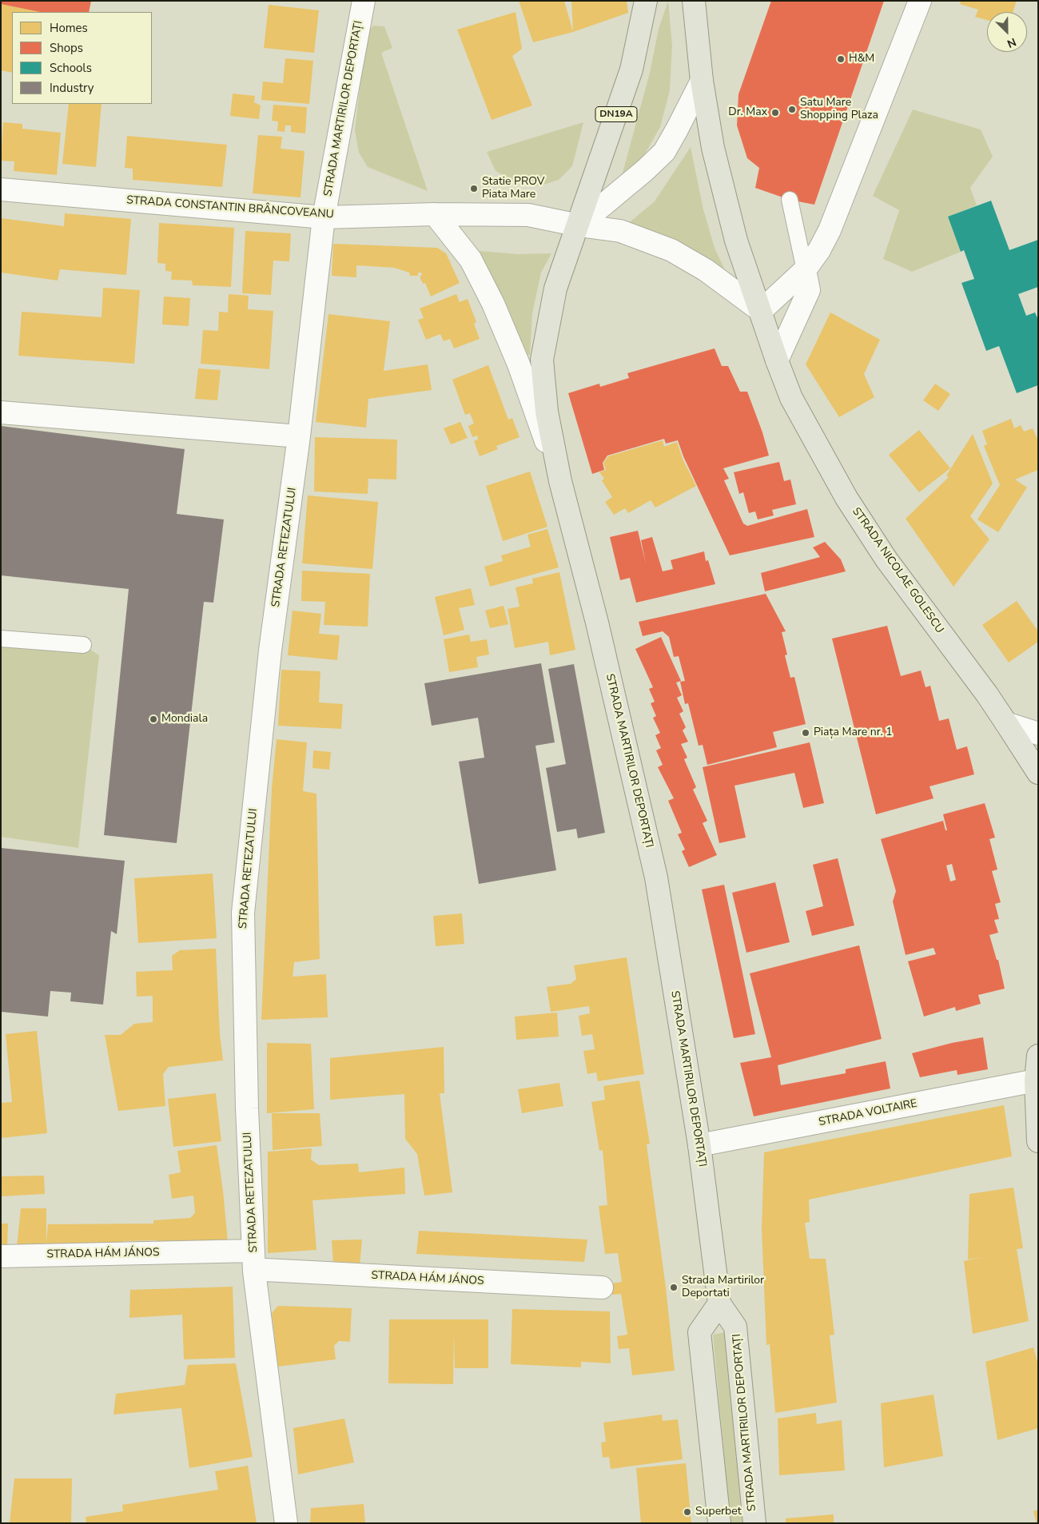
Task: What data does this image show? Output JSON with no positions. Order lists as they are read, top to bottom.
{
  "streets": {
    "main road": ["STRADA MARTIRILOR DEPORTAȚI", "DN19A", "STRADA NICOLAE GOLESCU"],
    "street": [
      "STRADA CONSTANTIN BRÂNCOVEANU",
      "STRADA RETEZATULUI",
      "STRADA VOLTAIRE",
      "STRADA HÁM JÁNOS"
    ]
  },
  "crossings": [
    ["STRADA MARTIRILOR DEPORTAȚI", "DN19A"],
    ["STRADA MARTIRILOR DEPORTAȚI", "STRADA CONSTANTIN BRÂNCOVEANU"],
    ["STRADA MARTIRILOR DEPORTAȚI", "STRADA RETEZATULUI"],
    ["STRADA MARTIRILOR DEPORTAȚI", "STRADA VOLTAIRE"],
    ["DN19A", "STRADA CONSTANTIN BRÂNCOVEANU"],
    ["STRADA CONSTANTIN BRÂNCOVEANU", "STRADA RETEZATULUI"],
    ["STRADA RETEZATULUI", "STRADA HÁM JÁNOS"]
  ],
  "places": [
    "H&M",
    "Satu Mare Shopping Plaza",
    "Dr. Max",
    "Statie PROV Piata Mare",
    "Mondiala",
    "Piața Mare nr. 1",
    "Strada Martirilor Deportati",
    "Superbet"
  ],
  "legend": [
    "Homes",
    "Shops",
    "Schools",
    "Industry"
  ],
  "north": "bottom right"
}
